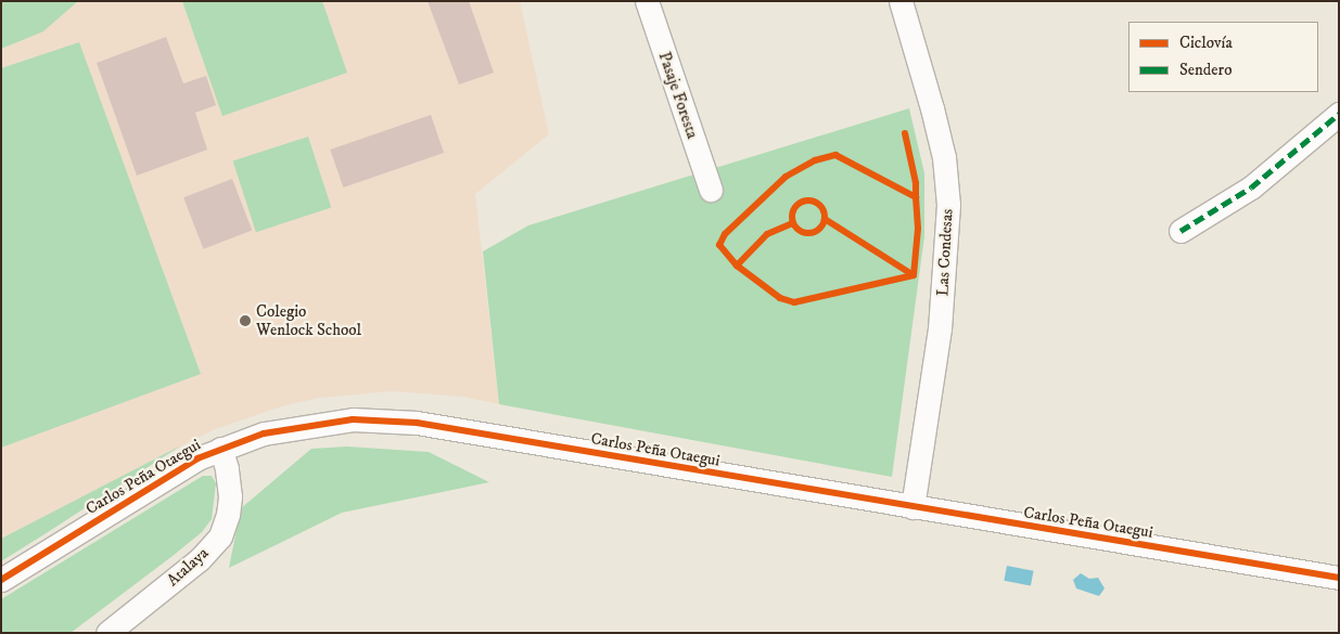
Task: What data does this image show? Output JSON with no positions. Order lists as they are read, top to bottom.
{
  "streets": {
    "street": [
      "Pasaje Foresta",
      "Las Condesas",
      "Carlos Peña Otaegui",
      "Atalaya"
    ]
  },
  "crossings": [
    ["Las Condesas", "Carlos Peña Otaegui"],
    ["Carlos Peña Otaegui", "Atalaya"]
  ],
  "places": ["Colegio Wenlock School"],
  "legend": ["Ciclovía", "Sendero"]
}
